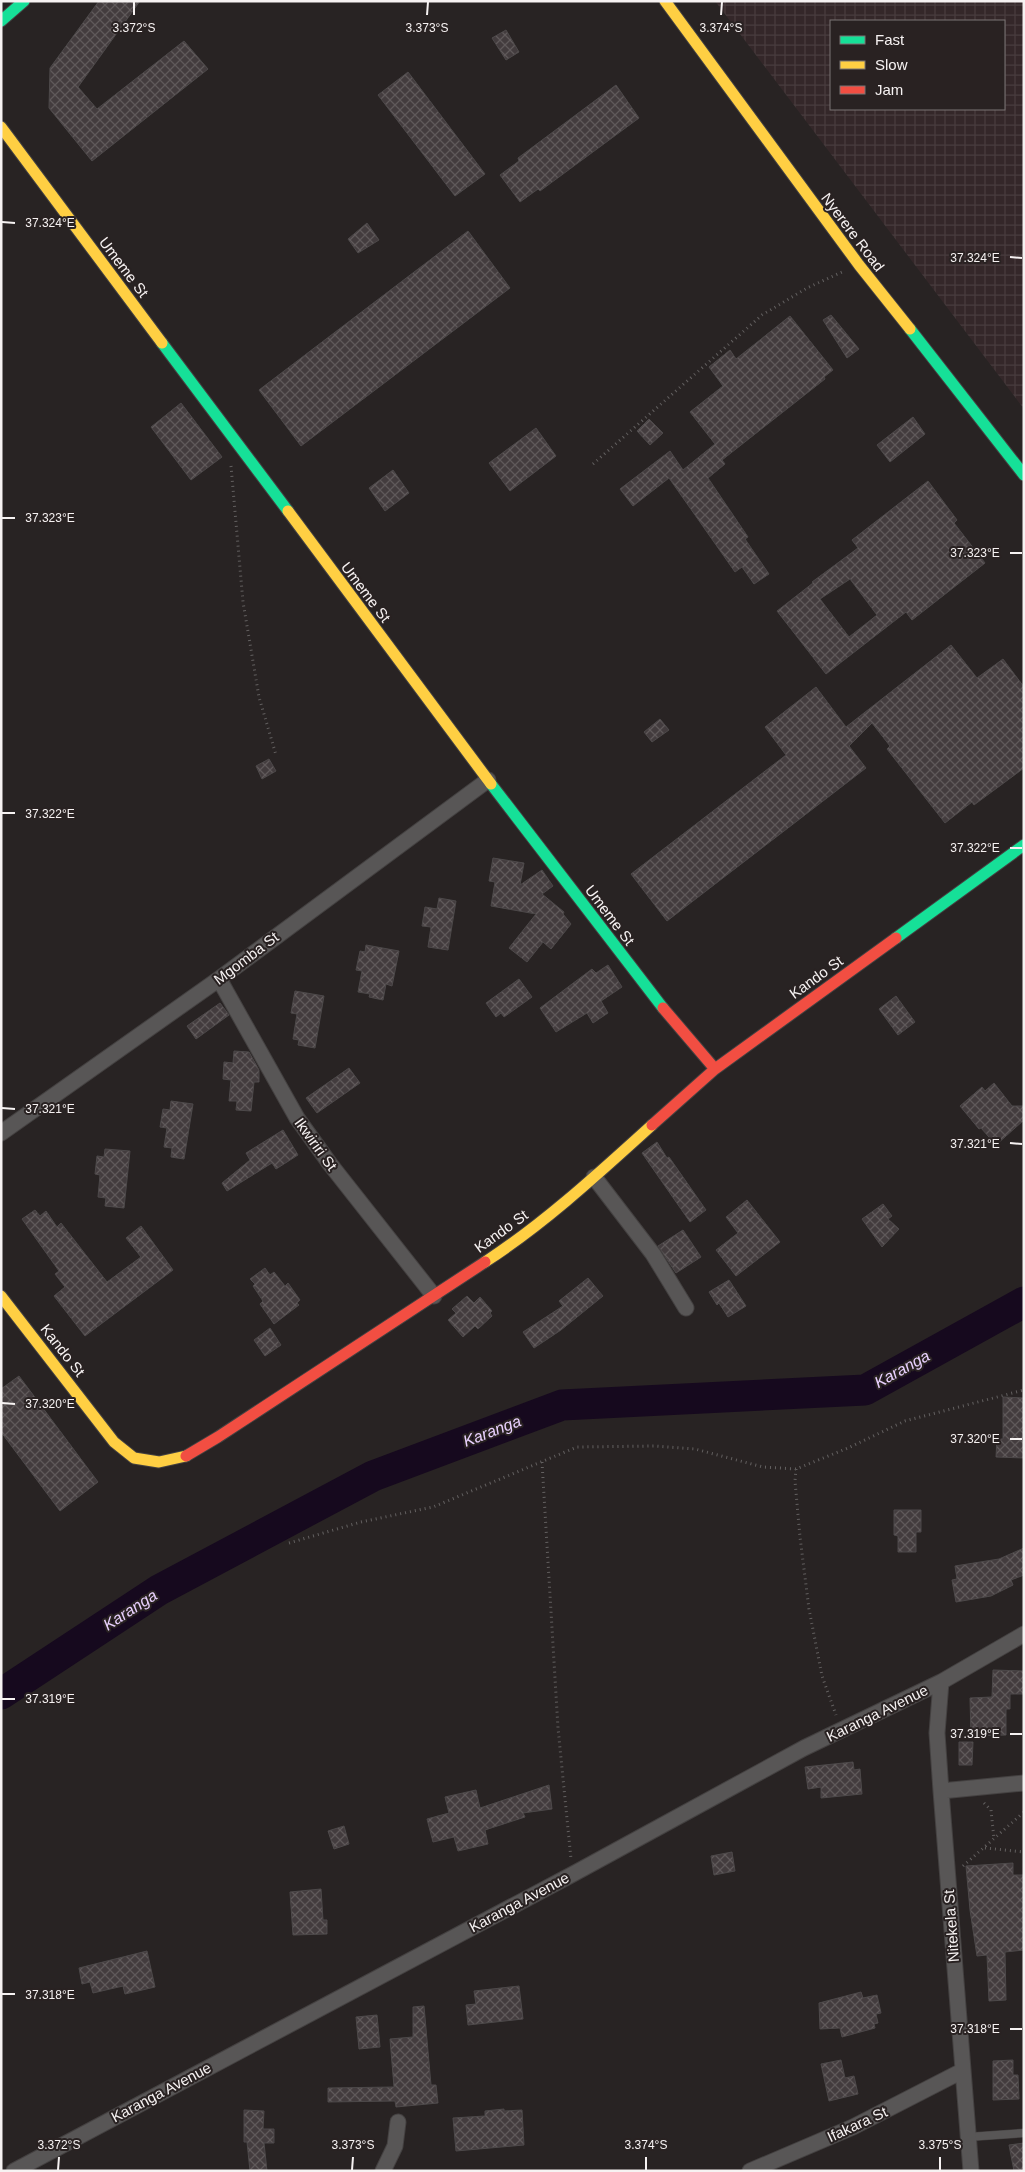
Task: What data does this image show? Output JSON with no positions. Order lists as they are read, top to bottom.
{
  "streets": {
    "street": [
      "Nyerere Road",
      "Umeme St",
      "Mgomba St",
      "Kando St",
      "Ikwiriri St",
      "Karanga Avenue",
      "Nitekela St",
      "Ifakara St"
    ]
  },
  "crossings": [
    ["Umeme St", "Mgomba St"],
    ["Umeme St", "Kando St"],
    ["Mgomba St", "Ikwiriri St"],
    ["Kando St", "Ikwiriri St"],
    ["Karanga Avenue", "Nitekela St"],
    ["Nitekela St", "Ifakara St"]
  ],
  "water": ["Karanga"],
  "legend": ["Fast", "Slow", "Jam"],
  "coordinates": [
    "3.372°S",
    "3.373°S",
    "3.374°S",
    "37.324°E",
    "37.323°E",
    "37.322°E",
    "37.321°E",
    "37.320°E",
    "37.319°E",
    "37.318°E",
    "3.375°S"
  ]
}
